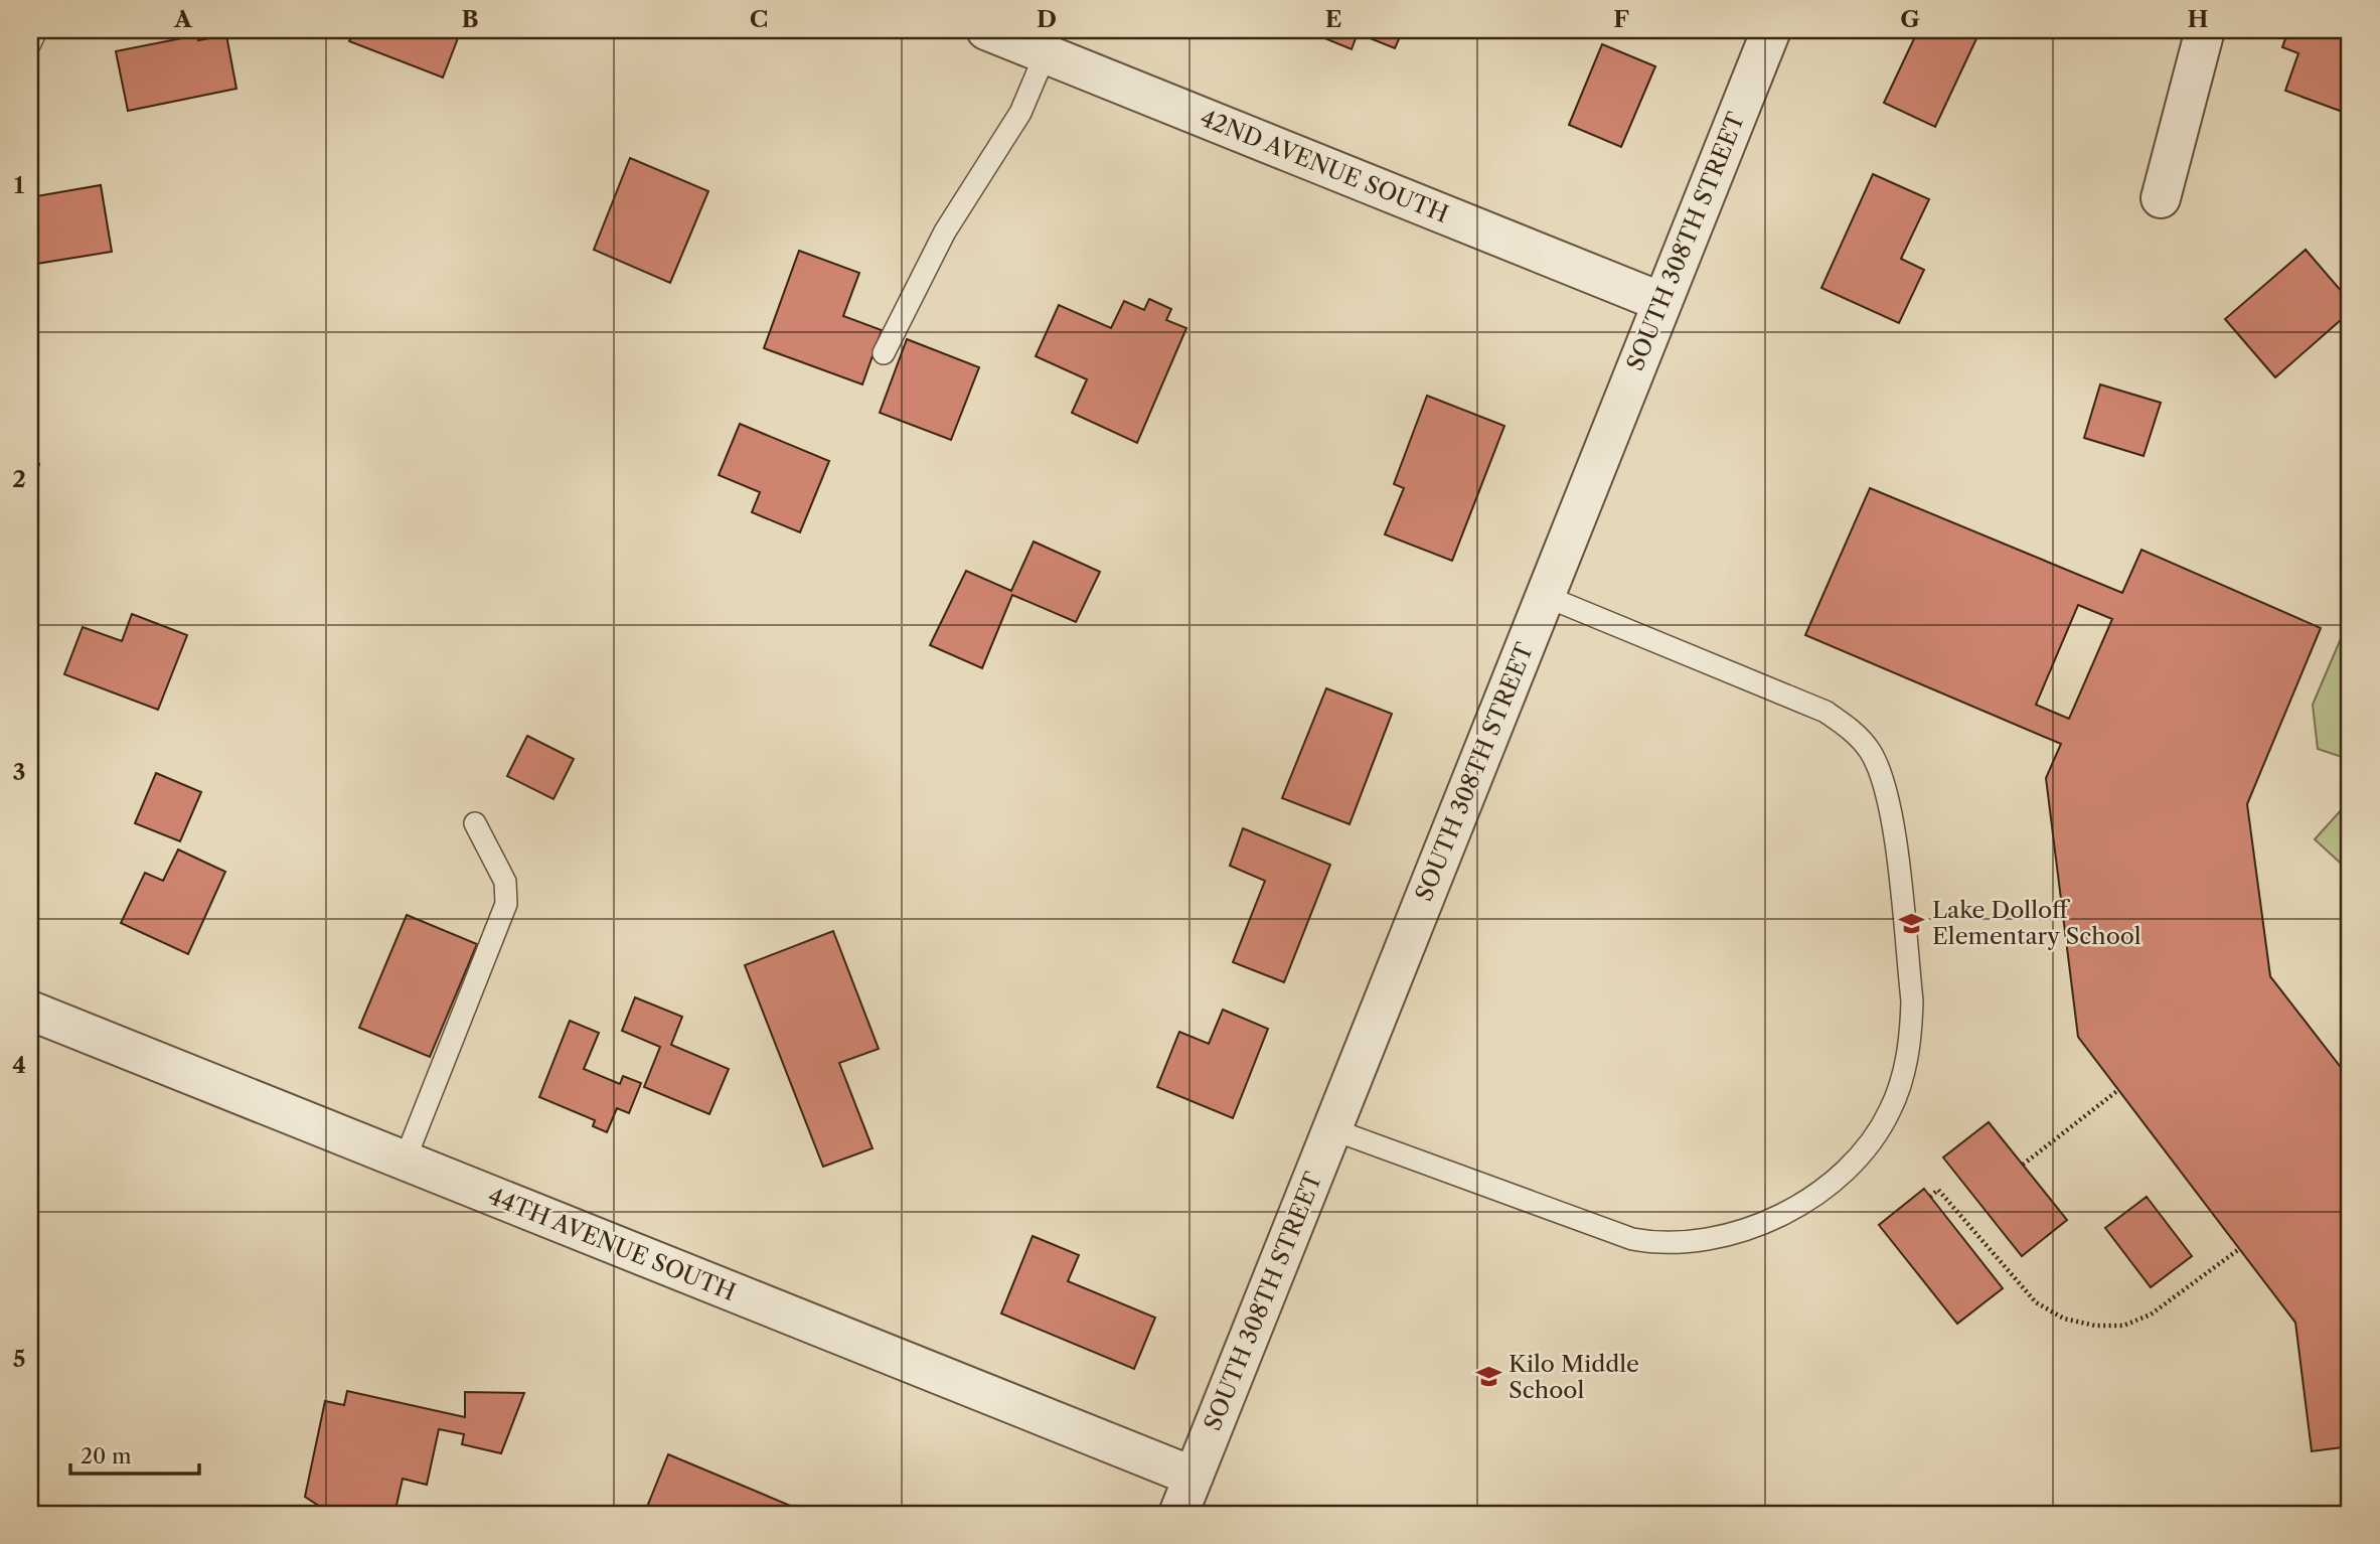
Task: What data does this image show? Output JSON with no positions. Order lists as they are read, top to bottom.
{
  "streets": {
    "street": ["42ND AVENUE SOUTH", "SOUTH 308TH STREET", "44TH AVENUE SOUTH"]
  },
  "crossings": [
    ["42ND AVENUE SOUTH", "SOUTH 308TH STREET"],
    ["SOUTH 308TH STREET", "44TH AVENUE SOUTH"]
  ],
  "places": {
    "school or university": ["Lake Dolloff Elementary School", "Kilo Middle School"]
  },
  "scale_bar": "20 m",
  "grid": {
    "columns": [
      "A",
      "B",
      "C",
      "D",
      "E",
      "F",
      "G",
      "H"
    ],
    "rows": [
      "1",
      "2",
      "3",
      "4",
      "5"
    ]
  }
}
